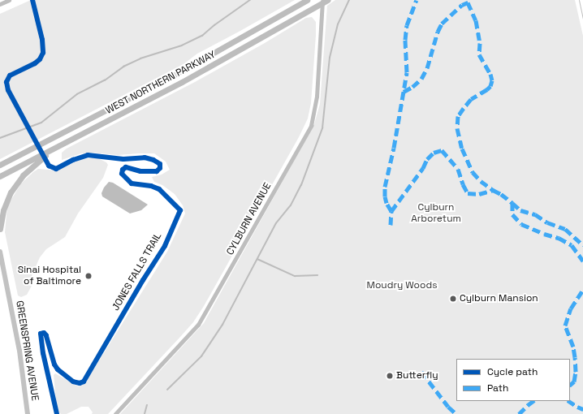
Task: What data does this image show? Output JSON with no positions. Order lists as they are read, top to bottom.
{
  "streets": {
    "main road": ["WEST NORTHERN PARKWAY", "GREENSPRING AVENUE"],
    "street": ["CYLBURN AVENUE"],
    "cycle path": ["JONES FALLS TRAIL"]
  },
  "crossings": [
    ["WEST NORTHERN PARKWAY", "CYLBURN AVENUE"]
  ],
  "parks": ["Cylburn Arboretum", "Moudry Woods"],
  "places": ["Sinai Hospital of Baltimore", "Cylburn Mansion", "Butterfly"],
  "legend": ["Cycle path", "Path"]
}
